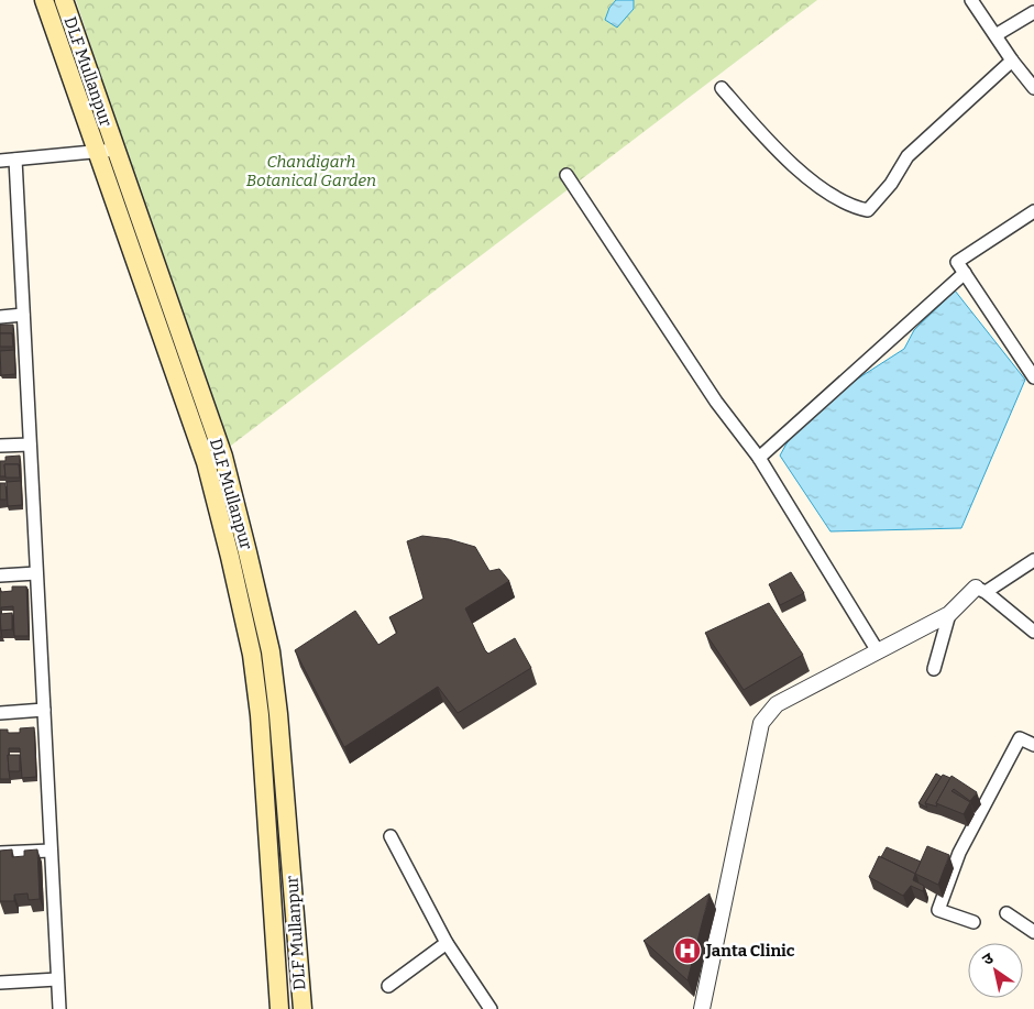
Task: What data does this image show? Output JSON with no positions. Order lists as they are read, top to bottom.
{
  "streets": {
    "main road": ["DLF Mullanpur"]
  },
  "parks": ["Chandigarh Botanical Garden"],
  "places": {
    "hospital": ["Janta Clinic"]
  },
  "north": "top left"
}
